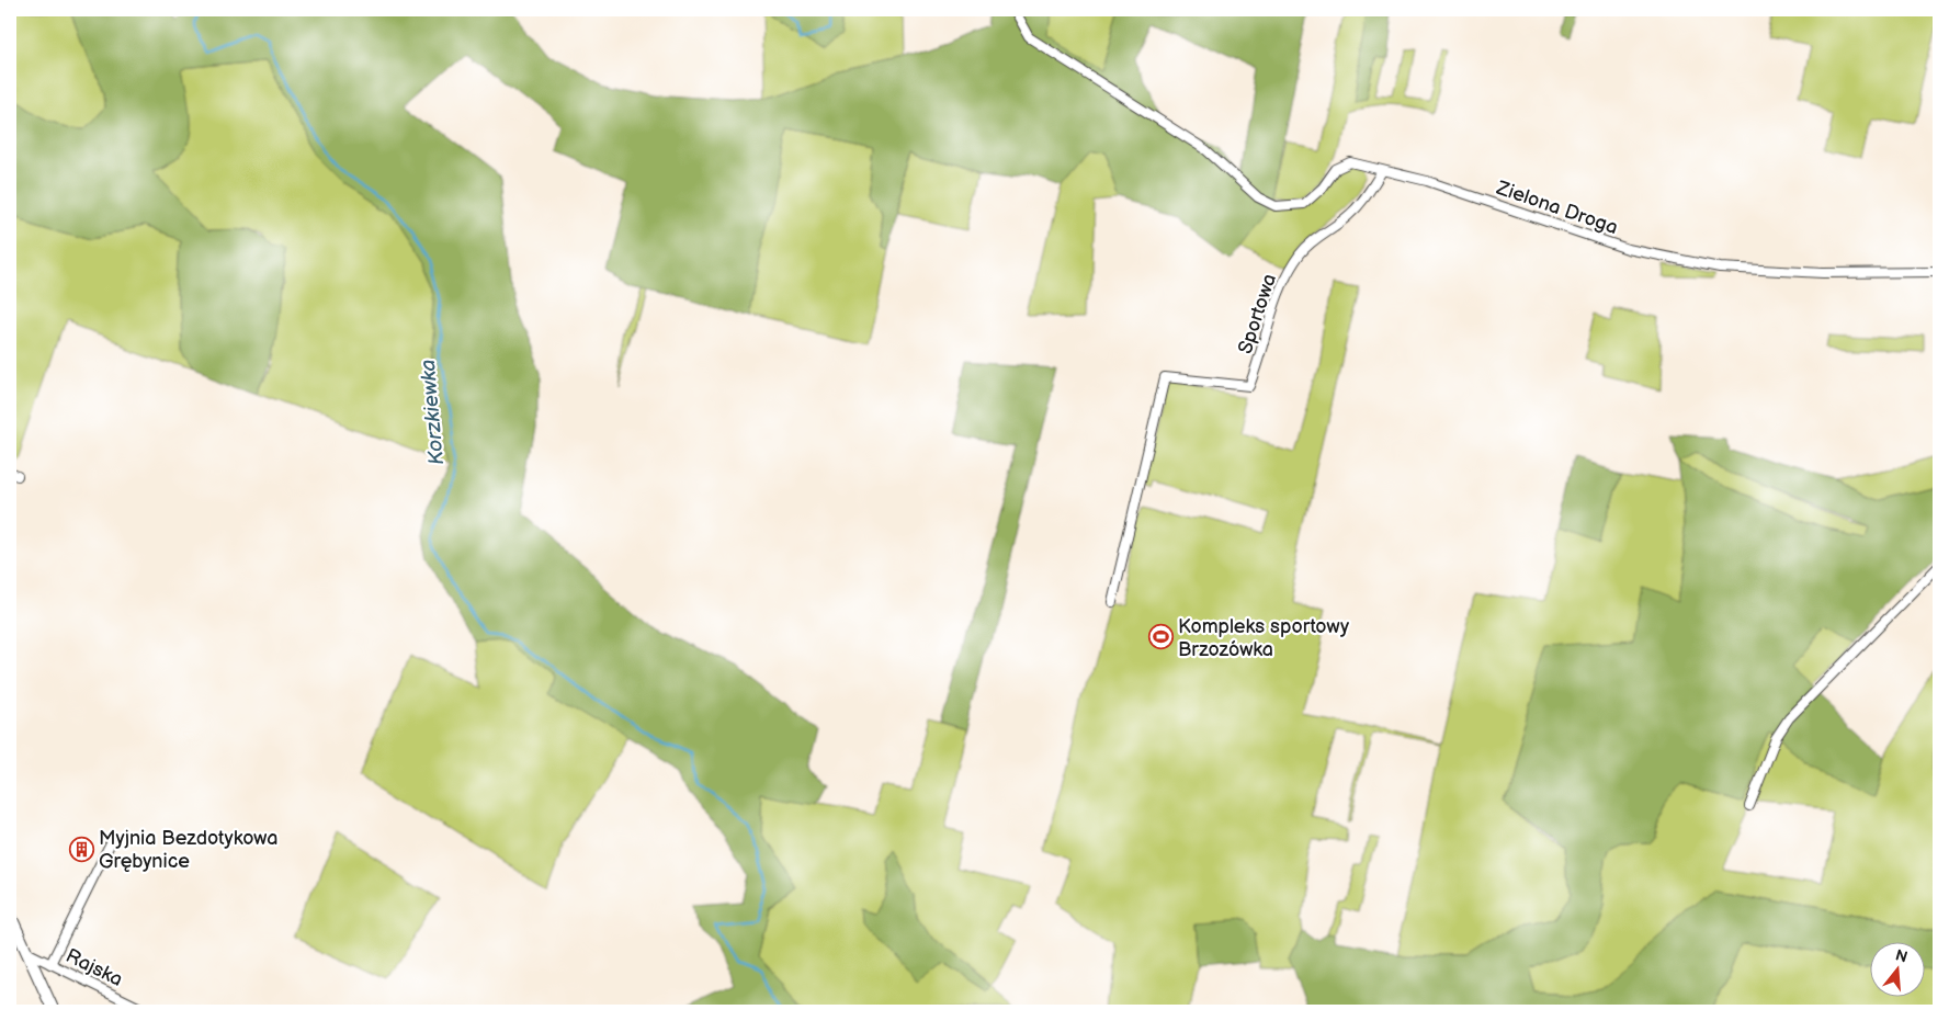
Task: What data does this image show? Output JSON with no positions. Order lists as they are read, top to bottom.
{
  "streets": {
    "street": ["Zielona Droga", "Sportowa", "Rajska"]
  },
  "crossings": [
    ["Zielona Droga", "Sportowa"]
  ],
  "water": ["Korzkiewka"],
  "places": {
    "sports": ["Kompleks sportowy Brzozówka"],
    "building": ["Myjnia Bezdotykowa Grębynice"]
  },
  "north": "top"
}
